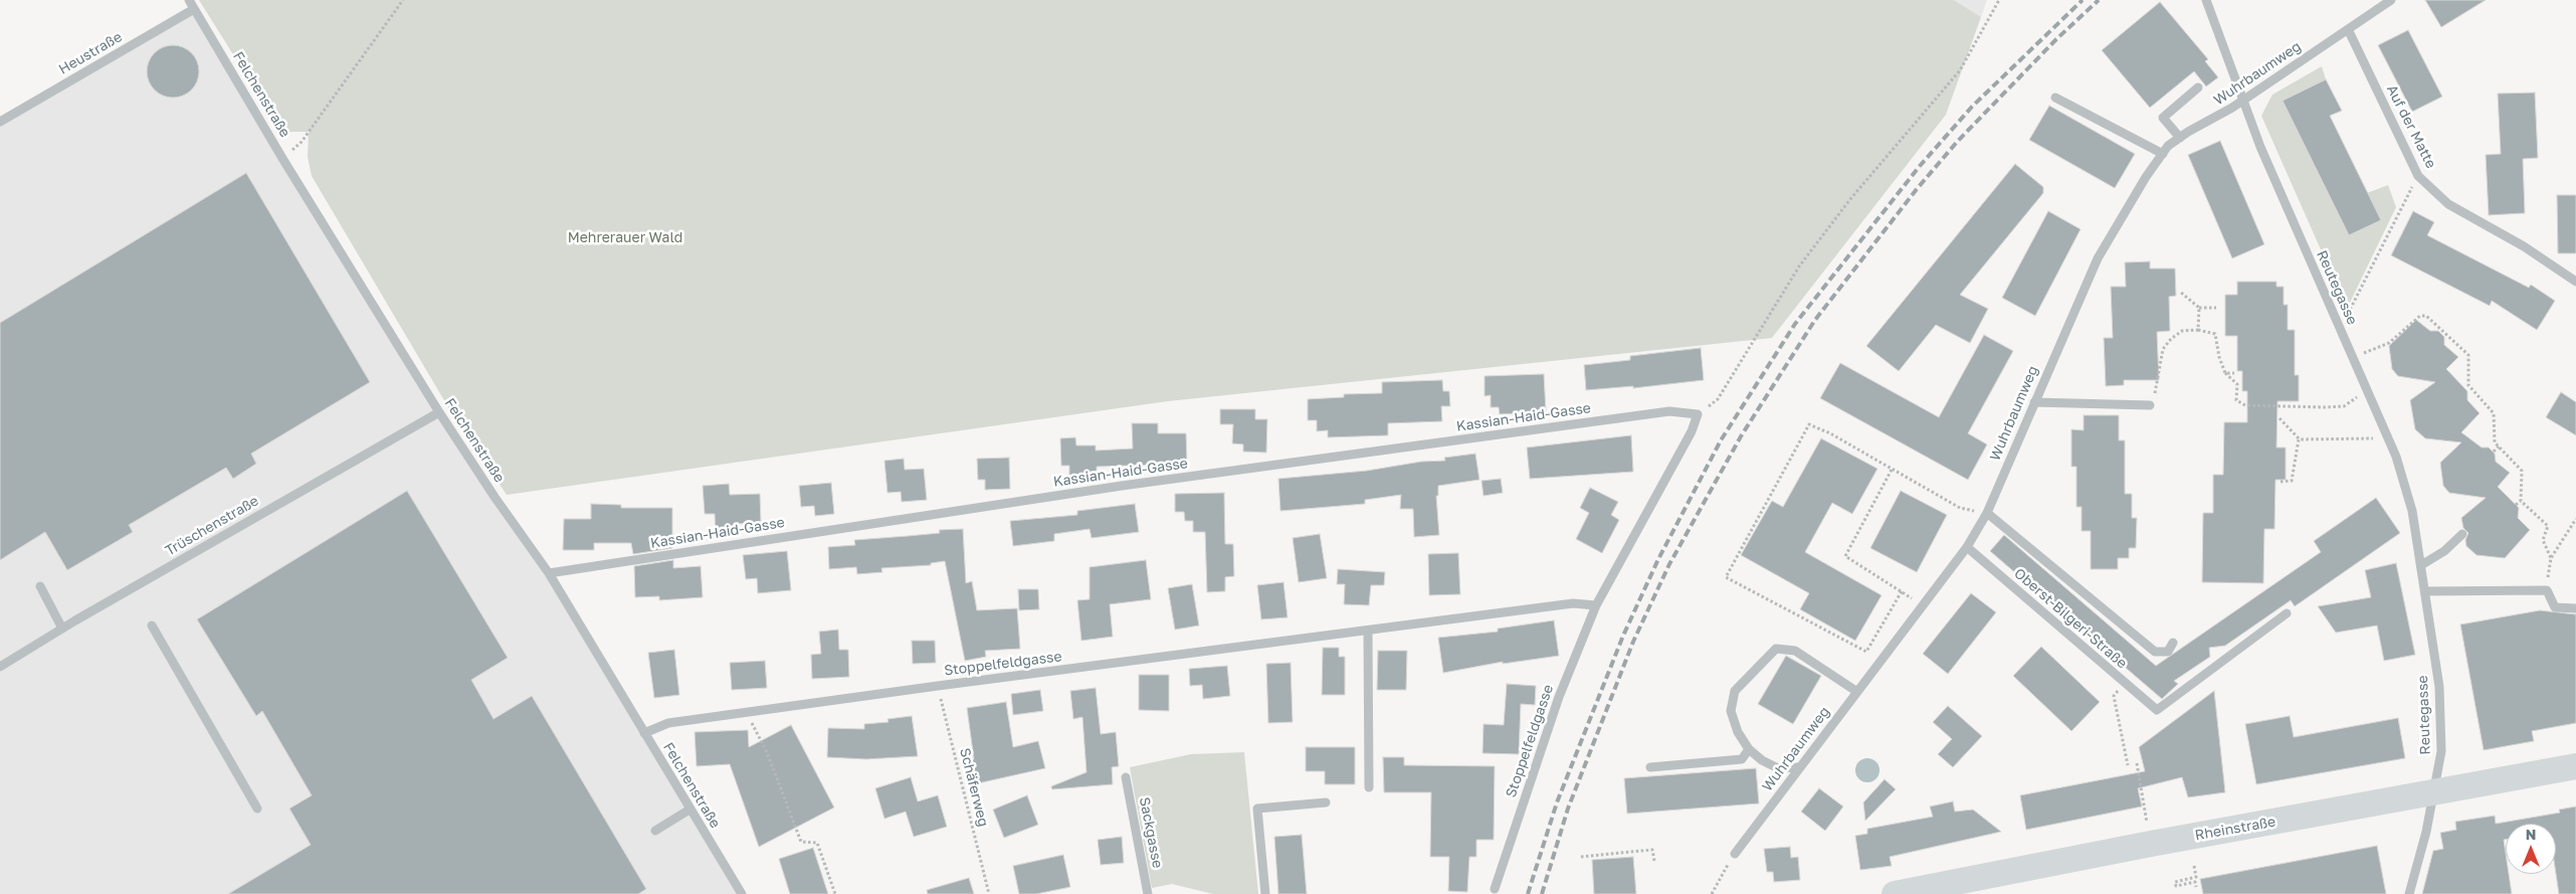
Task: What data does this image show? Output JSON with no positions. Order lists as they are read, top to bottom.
{
  "streets": {
    "main road": ["Rheinstraße"],
    "street": [
      "Heustraße",
      "Wuhrbaumweg",
      "Felchenstraße",
      "Auf der Matte",
      "Reutegasse",
      "Kassian-Haid-Gasse",
      "Trüschenstraße",
      "Oberst-Bilgeri-Straße",
      "Stoppelfeldgasse",
      "Sackgasse"
    ],
    "path": ["Schäferweg"]
  },
  "crossings": [
    ["Heustraße", "Felchenstraße"],
    ["Wuhrbaumweg", "Auf der Matte"],
    ["Wuhrbaumweg", "Reutegasse"],
    ["Wuhrbaumweg", "Oberst-Bilgeri-Straße"],
    ["Felchenstraße", "Kassian-Haid-Gasse"],
    ["Felchenstraße", "Trüschenstraße"],
    ["Felchenstraße", "Stoppelfeldgasse"],
    ["Reutegasse", "Rheinstraße"],
    ["Kassian-Haid-Gasse", "Stoppelfeldgasse"],
    ["Stoppelfeldgasse", "Schäferweg"]
  ],
  "parks": ["Mehrerauer Wald"],
  "north": "top"
}
